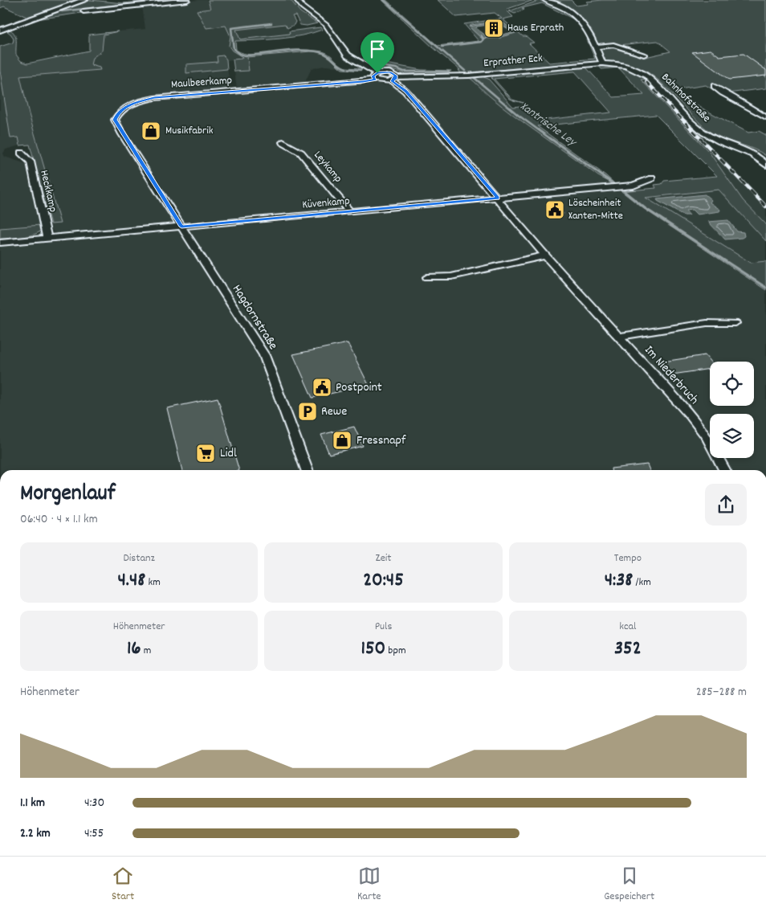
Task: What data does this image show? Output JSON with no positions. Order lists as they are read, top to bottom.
{
  "streets": {
    "street": [
      "Erprather Eck",
      "Maulbeerkamp",
      "Bahnhofstraße",
      "Leykamp",
      "Heckkamp",
      "Küvenkamp",
      "Hagdornstraße",
      "Im Niederbruch"
    ]
  },
  "crossings": [
    ["Erprather Eck", "Maulbeerkamp"],
    ["Erprather Eck", "Bahnhofstraße"],
    ["Maulbeerkamp", "Küvenkamp"],
    ["Maulbeerkamp", "Hagdornstraße"],
    ["Maulbeerkamp", "Im Niederbruch"],
    ["Leykamp", "Küvenkamp"],
    ["Heckkamp", "Küvenkamp"],
    ["Küvenkamp", "Hagdornstraße"],
    ["Küvenkamp", "Im Niederbruch"]
  ],
  "water": ["Xantrische Ley"],
  "places": {
    "building": ["Haus Erprath"],
    "shop": ["Musikfabrik", "Fressnapf"],
    "public building": ["Löscheinheit Xanten-Mitte", "Postpoint"],
    "parking": ["Rewe"],
    "supermarket": ["Lidl"]
  },
  "page": {
    "heading": ["Morgenlauf", "06:40 · 4 × 1.1 km"],
    "stats": [
      ["Distanz", "4.48 km"],
      ["Zeit", "20:45"],
      ["Tempo", "4:38 /km"],
      ["Höhenmeter", "16 m"],
      ["Puls", "150 bpm"],
      ["kcal", "352"]
    ],
    "chart": ["Höhenmeter", "285–288 m"],
    "list": [
      {
        "name": "1.1 km",
        "note": "4:30"
      },
      {
        "name": "2.2 km",
        "note": "4:55"
      }
    ],
    "tabs": ["Start", "Karte", "Gespeichert"]
  }
}
